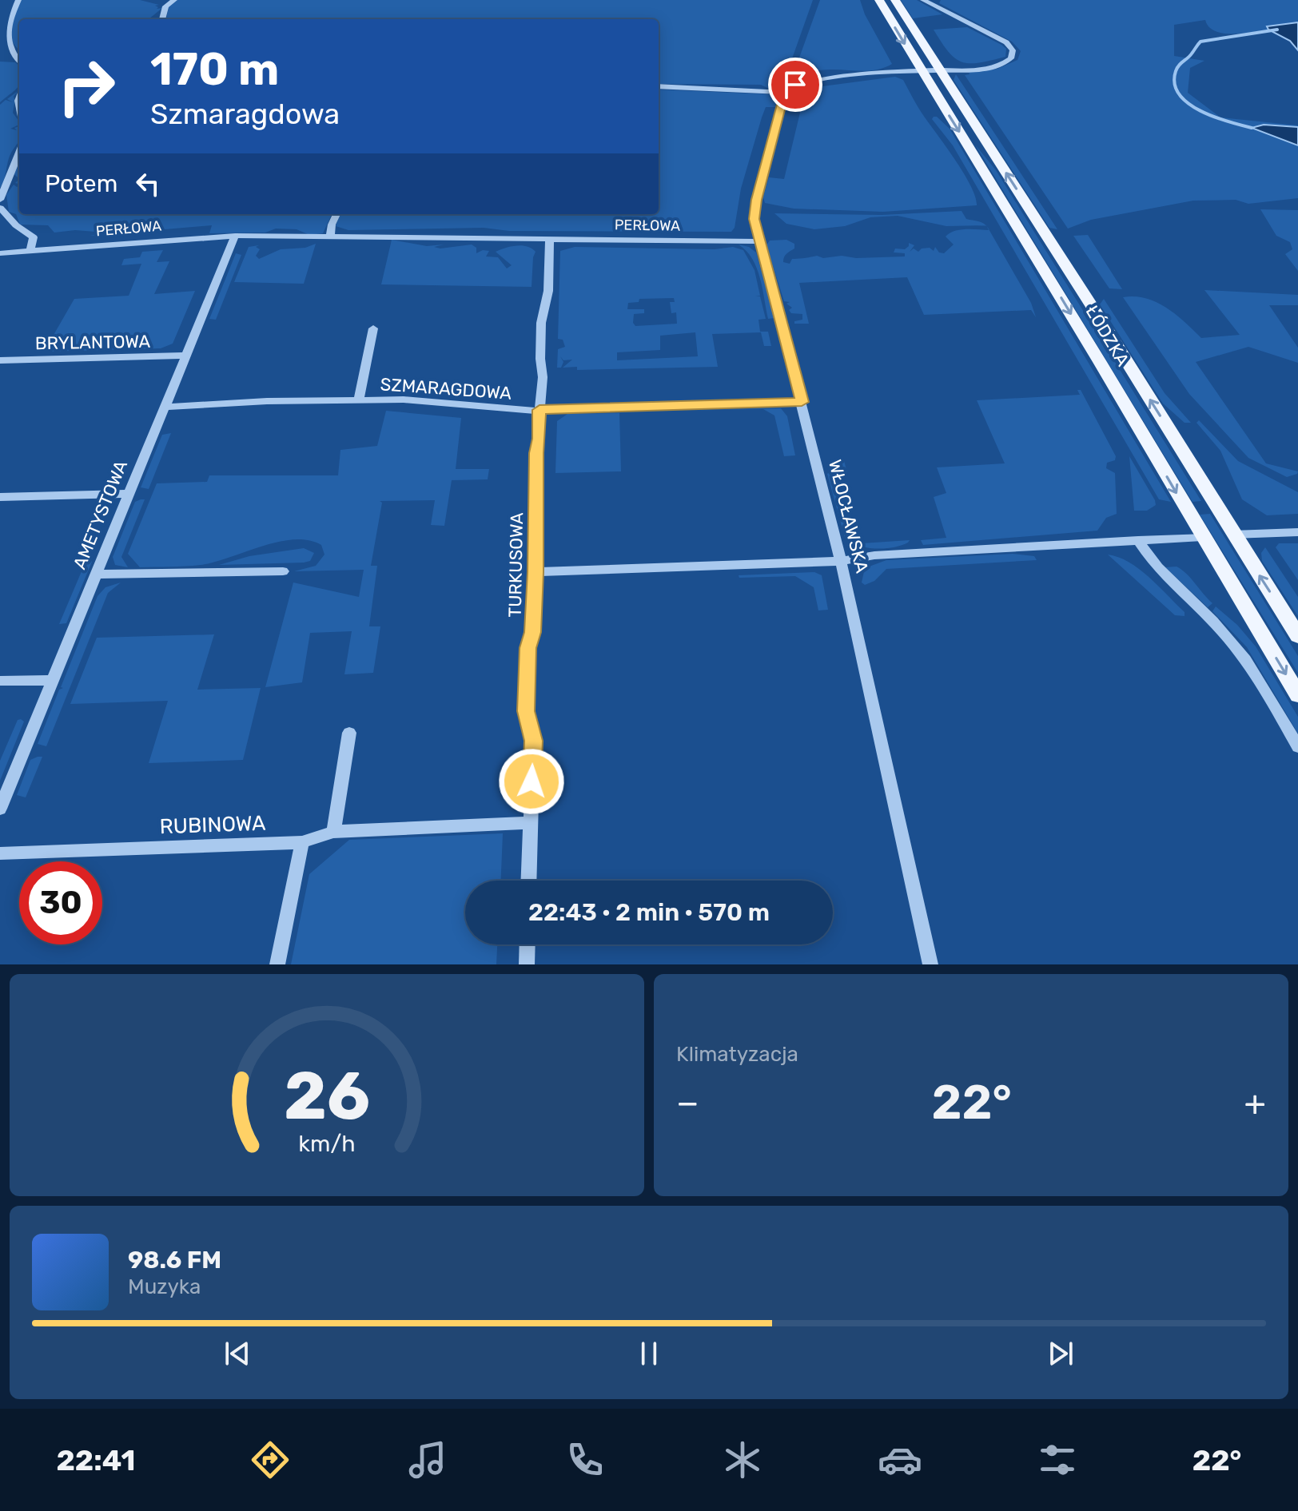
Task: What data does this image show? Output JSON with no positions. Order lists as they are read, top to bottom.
{
  "streets": {
    "main road": ["ŁÓDZKA"],
    "street": [
      "PERŁOWA",
      "BRYLANTOWA",
      "SZMARAGDOWA",
      "AMETYSTOWA",
      "WŁOCŁAWSKA",
      "TURKUSOWA",
      "RUBINOWA"
    ]
  },
  "crossings": [
    ["PERŁOWA", "AMETYSTOWA"],
    ["PERŁOWA", "WŁOCŁAWSKA"],
    ["PERŁOWA", "TURKUSOWA"],
    ["BRYLANTOWA", "AMETYSTOWA"],
    ["SZMARAGDOWA", "AMETYSTOWA"],
    ["SZMARAGDOWA", "WŁOCŁAWSKA"],
    ["SZMARAGDOWA", "TURKUSOWA"],
    ["TURKUSOWA", "RUBINOWA"]
  ],
  "page": {
    "turn": ["170 m", "Szmaragdowa"],
    "then": "Potem",
    "limit": "30",
    "trip": "22:43 · 2 min · 570 m",
    "tile": "Klimatyzacja",
    "heat": ["−", "22°", "+"],
    "song": ["98.6 FM", "Muzyka"],
    "tabs": ["22:41", "22°"],
    "gauge": ["26", "km/h"]
  }
}
